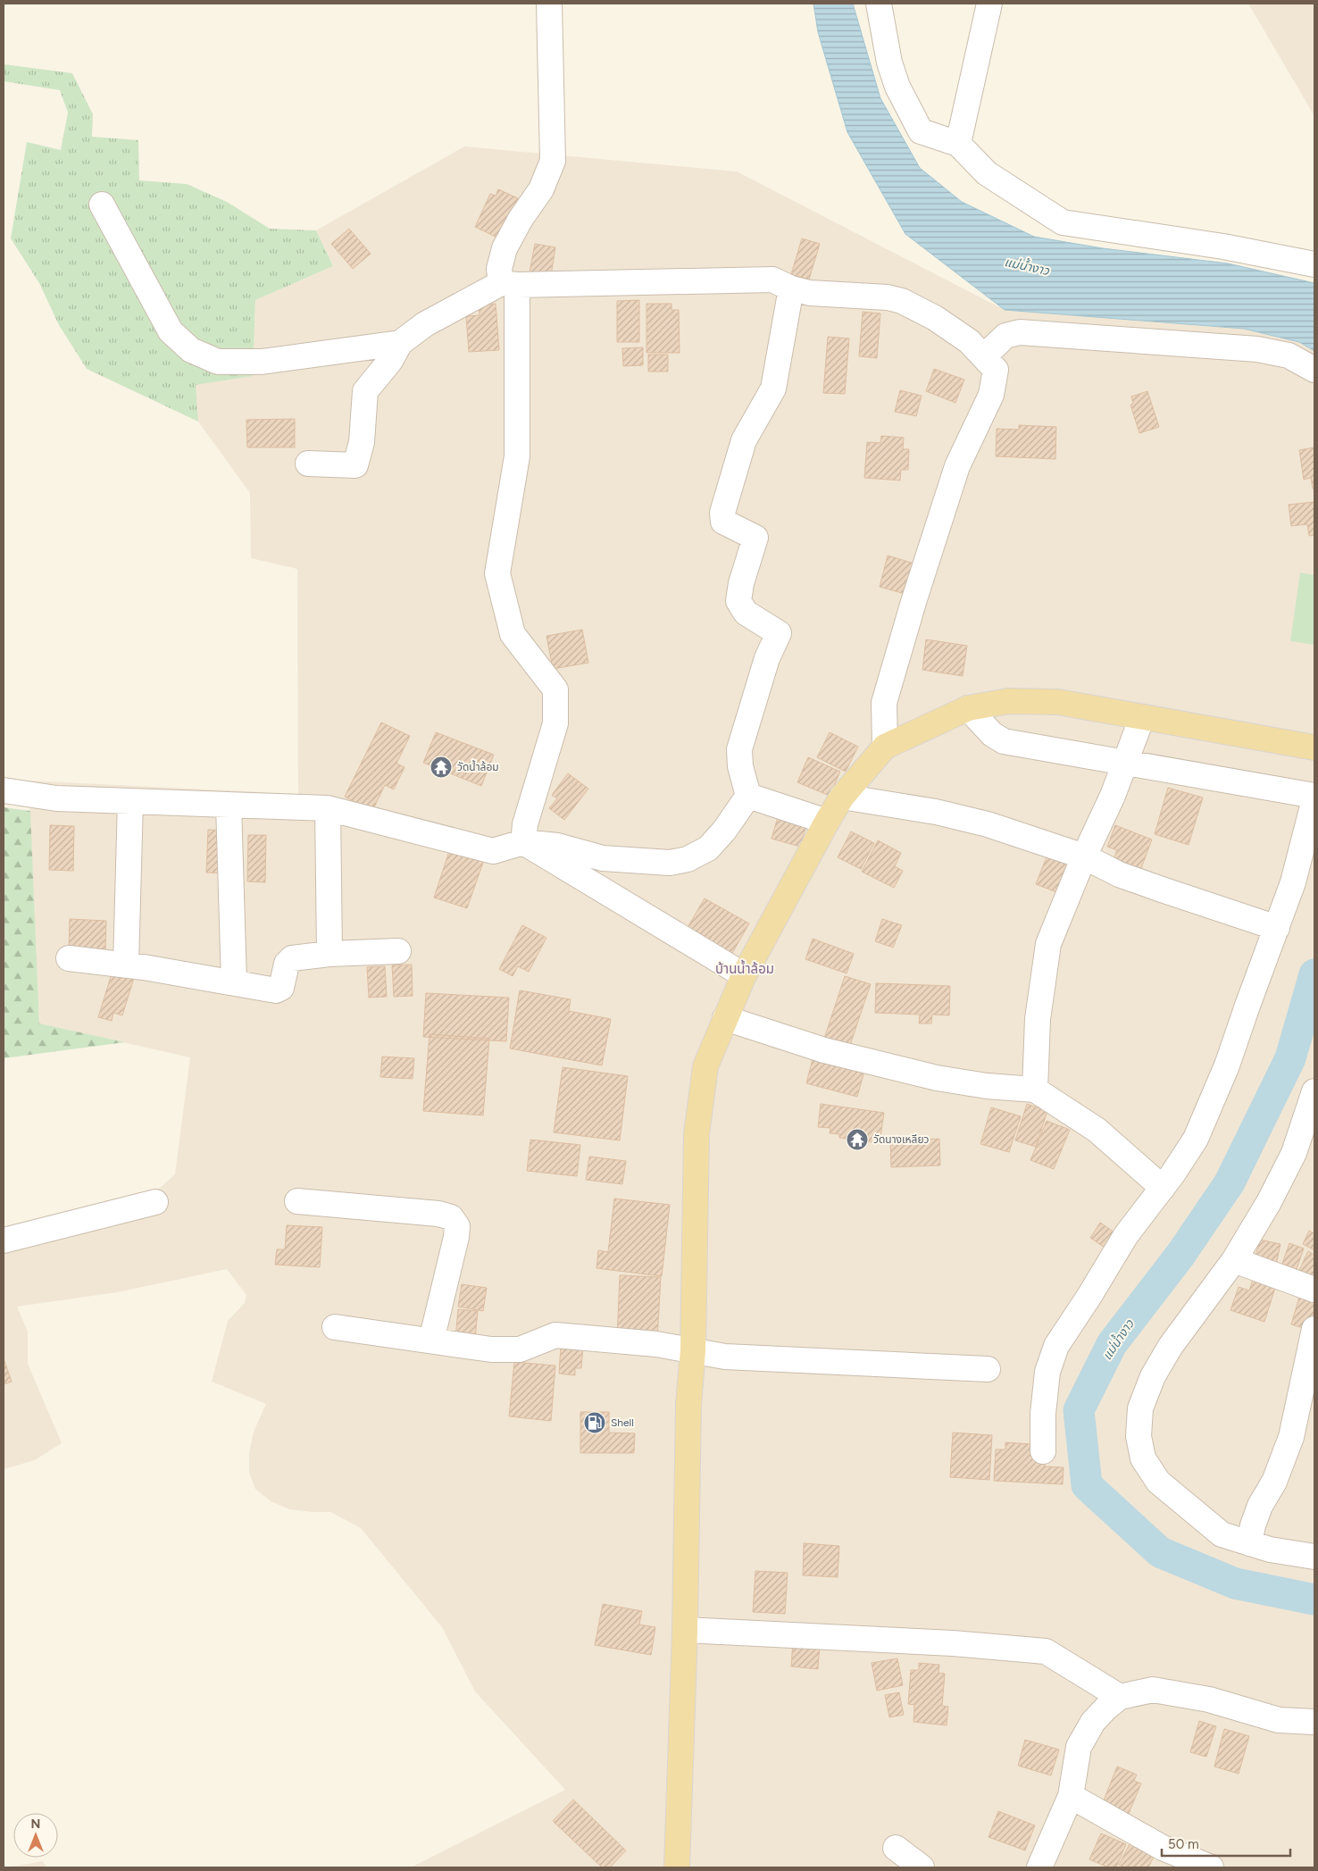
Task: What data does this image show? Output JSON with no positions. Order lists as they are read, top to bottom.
{
  "districts": ["บ้านน้ำล้อม"],
  "water": ["แม่น้ำงาว"],
  "places": {
    "temple": ["วัดน้ำล้อม", "วัดนางเหลียว"],
    "fuel station": ["Shell"]
  },
  "scale_bar": "50 m",
  "north": "top"
}
